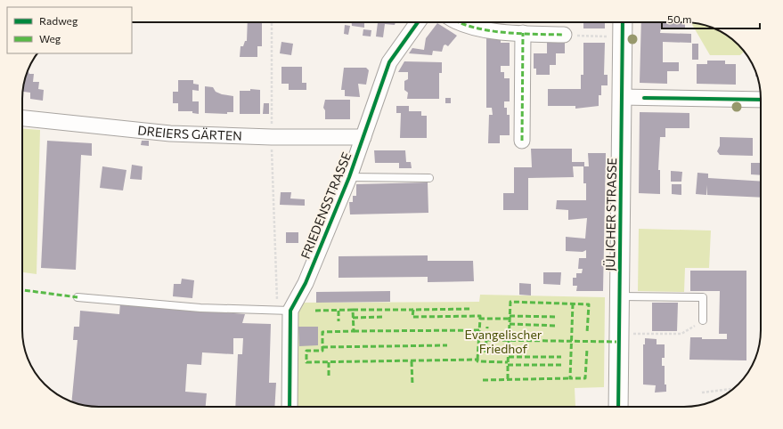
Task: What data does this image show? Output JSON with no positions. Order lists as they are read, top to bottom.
{
  "streets": {
    "street": ["DREIERS GÄRTEN", "FRIEDENSSTRASSE", "JÜLICHER STRASSE"]
  },
  "crossings": [
    ["DREIERS GÄRTEN", "FRIEDENSSTRASSE"]
  ],
  "parks": ["Evangelischer Friedhof"],
  "legend": ["Radweg", "Weg"],
  "scale_bar": "50 m"
}
